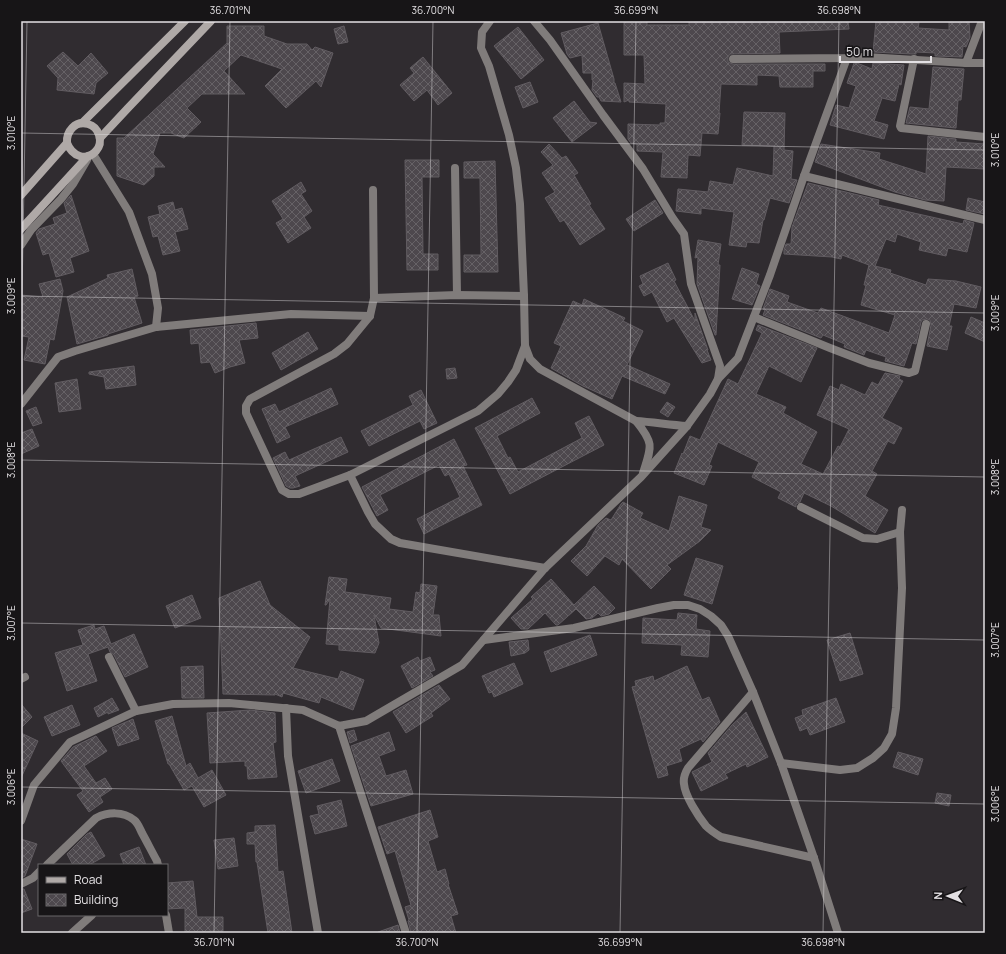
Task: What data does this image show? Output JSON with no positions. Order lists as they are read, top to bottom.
{
  "legend": ["Road", "Building"],
  "scale_bar": "50 m",
  "north": "left",
  "coordinates": [
    "36.701°N",
    "36.700°N",
    "36.699°N",
    "36.698°N",
    "3.010°E",
    "3.009°E",
    "3.008°E",
    "3.007°E",
    "3.006°E"
  ]
}
